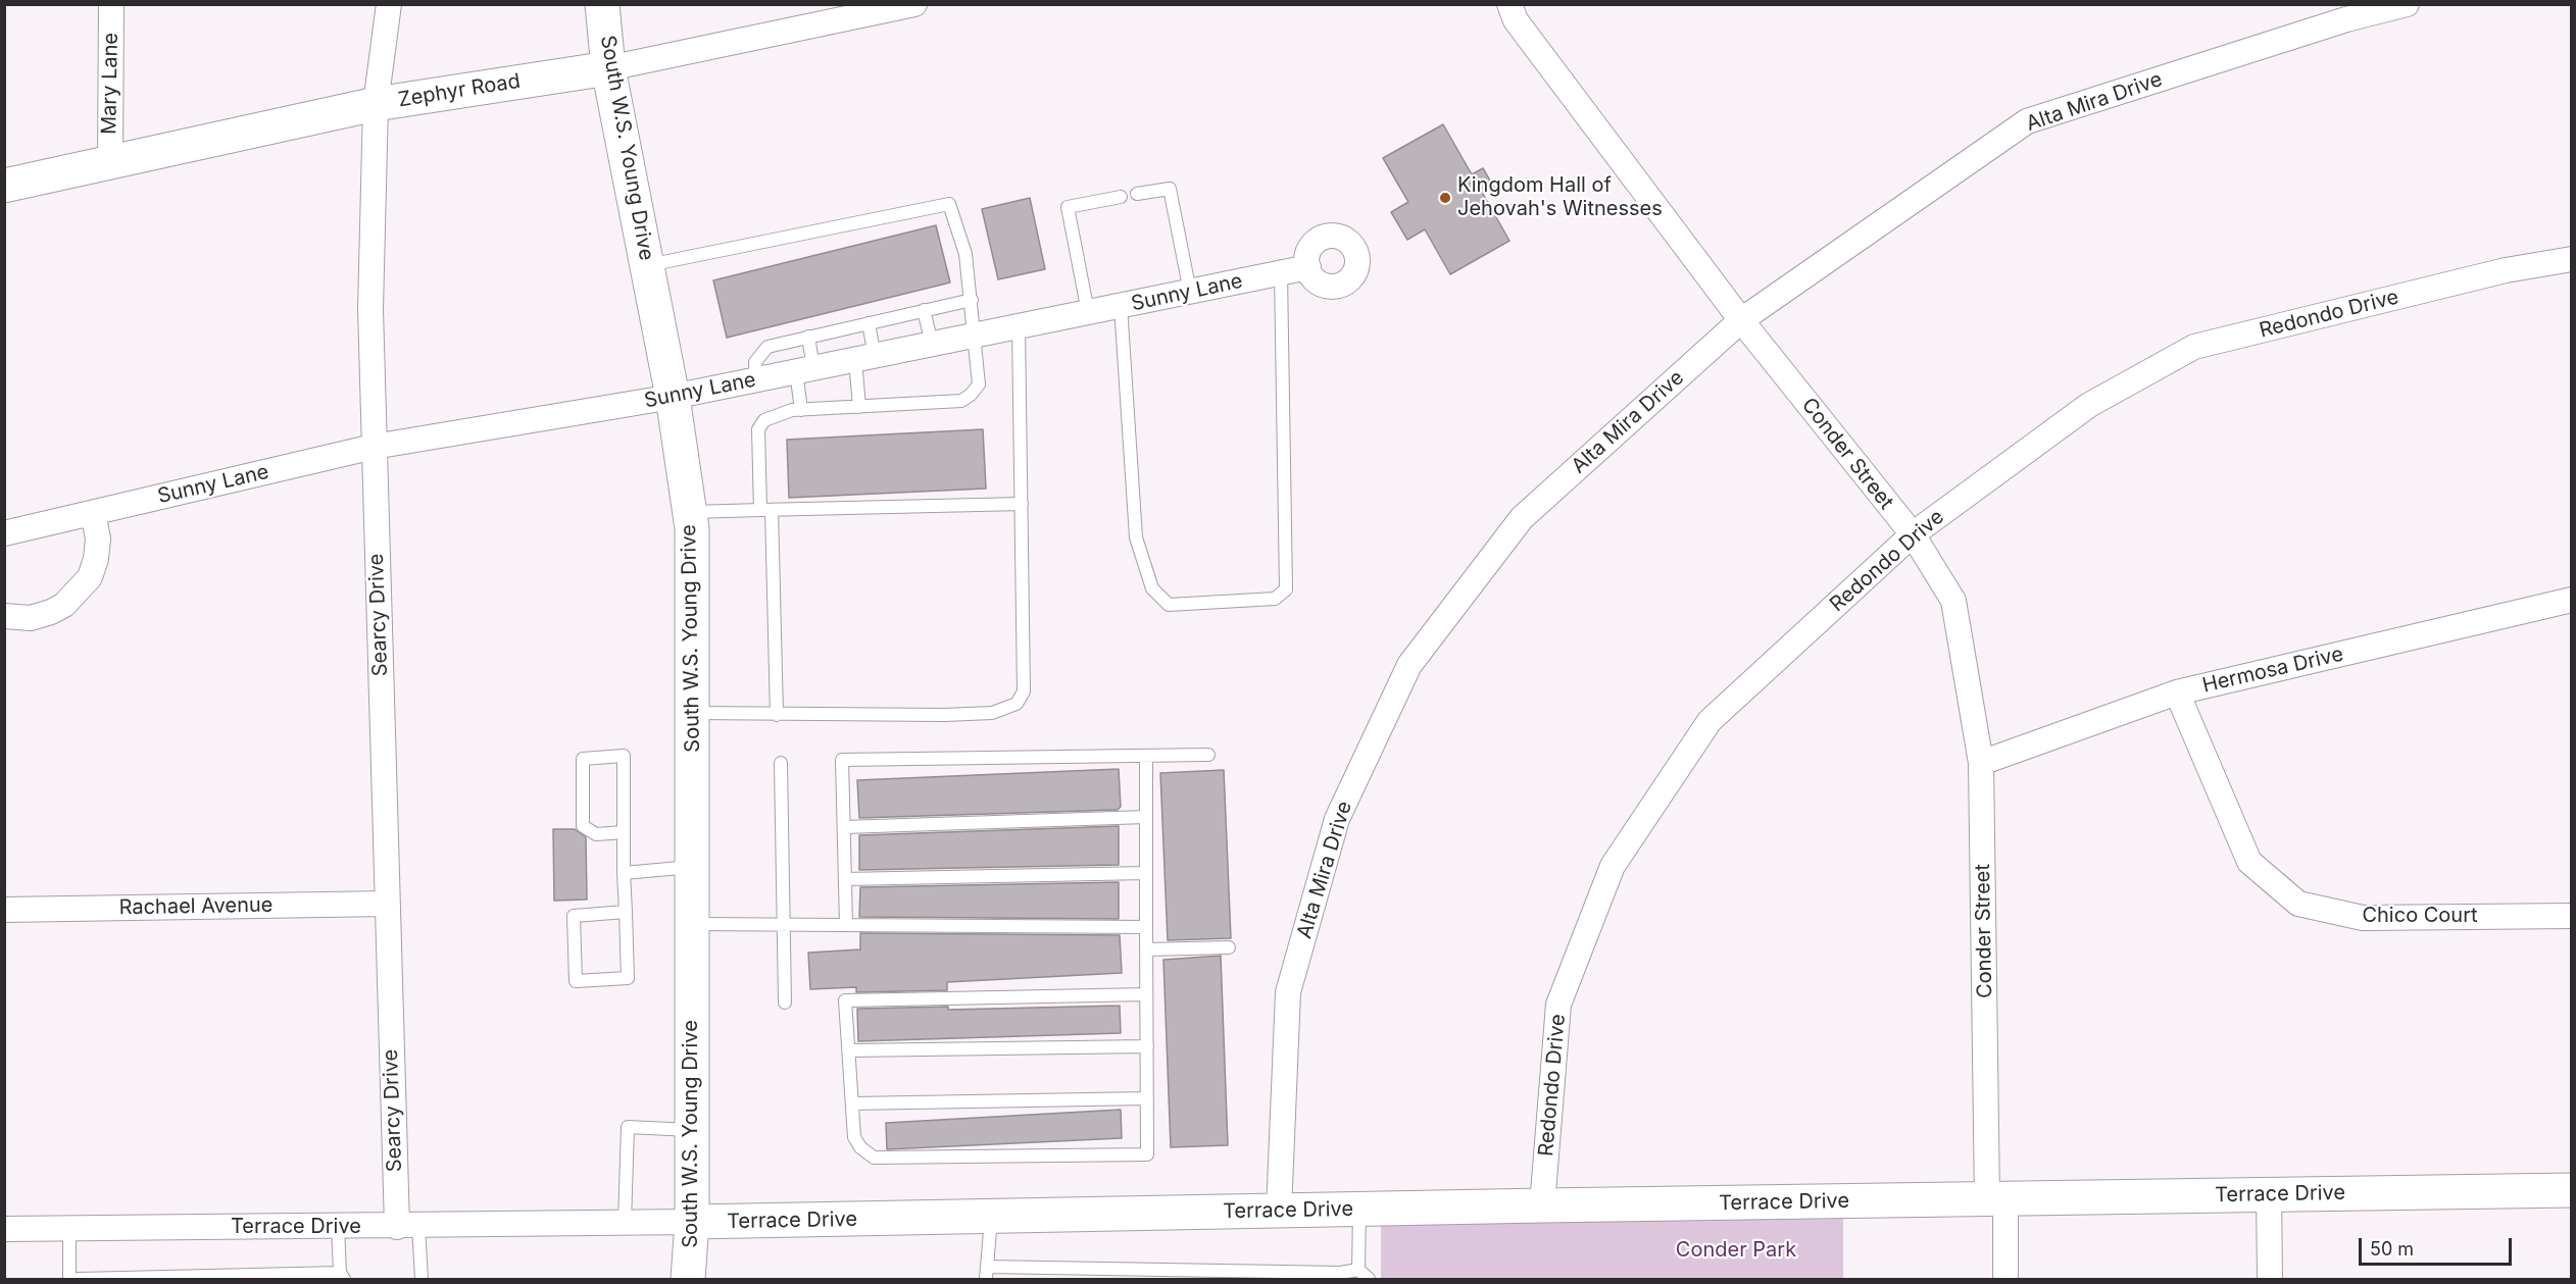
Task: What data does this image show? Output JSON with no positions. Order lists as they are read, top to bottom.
{
  "streets": {
    "street": [
      "Mary Lane",
      "Zephyr Road",
      "Alta Mira Drive",
      "South W.S. Young Drive",
      "Sunny Lane",
      "Redondo Drive",
      "Conder Street",
      "Searcy Drive",
      "Hermosa Drive",
      "Rachael Avenue",
      "Chico Court",
      "Terrace Drive"
    ]
  },
  "crossings": [
    ["Mary Lane", "Zephyr Road"],
    ["Zephyr Road", "South W.S. Young Drive"],
    ["Zephyr Road", "Searcy Drive"],
    ["Alta Mira Drive", "Conder Street"],
    ["Alta Mira Drive", "Terrace Drive"],
    ["South W.S. Young Drive", "Sunny Lane"],
    ["South W.S. Young Drive", "Terrace Drive"],
    ["Sunny Lane", "Searcy Drive"],
    ["Redondo Drive", "Conder Street"],
    ["Redondo Drive", "Terrace Drive"],
    ["Conder Street", "Hermosa Drive"],
    ["Conder Street", "Terrace Drive"],
    ["Searcy Drive", "Rachael Avenue"],
    ["Searcy Drive", "Terrace Drive"],
    ["Hermosa Drive", "Chico Court"]
  ],
  "parks": ["Conder Park"],
  "places": ["Kingdom Hall of Jehovah's Witnesses"],
  "scale_bar": "50 m"
}
